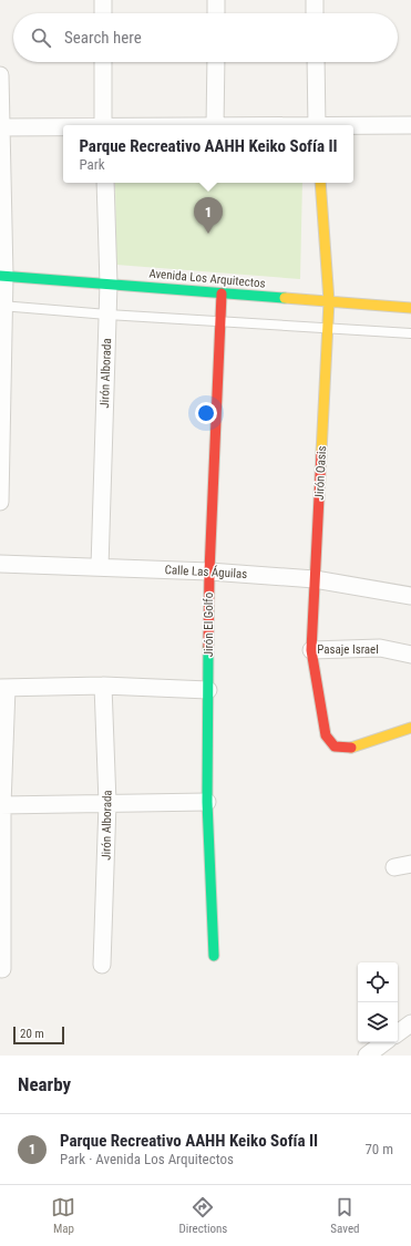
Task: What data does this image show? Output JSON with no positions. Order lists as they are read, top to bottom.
{
  "streets": {
    "street": [
      "Avenida Los Arquitectos",
      "Jirón Alborada",
      "Jirón Oasis",
      "Calle Las Águilas",
      "Jirón El Golfo",
      "Pasaje Israel"
    ]
  },
  "crossings": [
    ["Avenida Los Arquitectos", "Jirón Alborada"],
    ["Avenida Los Arquitectos", "Jirón Oasis"],
    ["Avenida Los Arquitectos", "Jirón El Golfo"],
    ["Jirón Alborada", "Calle Las Águilas"],
    ["Jirón Oasis", "Calle Las Águilas"],
    ["Jirón Oasis", "Pasaje Israel"],
    ["Calle Las Águilas", "Jirón El Golfo"]
  ],
  "scale_bar": "20 m",
  "page": {
    "search": "Search here",
    "popup": ["Parque Recreativo AAHH Keiko Sofía II", "Park"],
    "pins": "1",
    "scale": "20 m",
    "heading": "Nearby",
    "list": [
      {
        "mark": "1",
        "name": "Parque Recreativo AAHH Keiko Sofía II",
        "note": "Park · Avenida Los Arquitectos",
        "value": "70 m"
      }
    ],
    "nav": ["Map", "Directions", "Saved"]
  }
}
